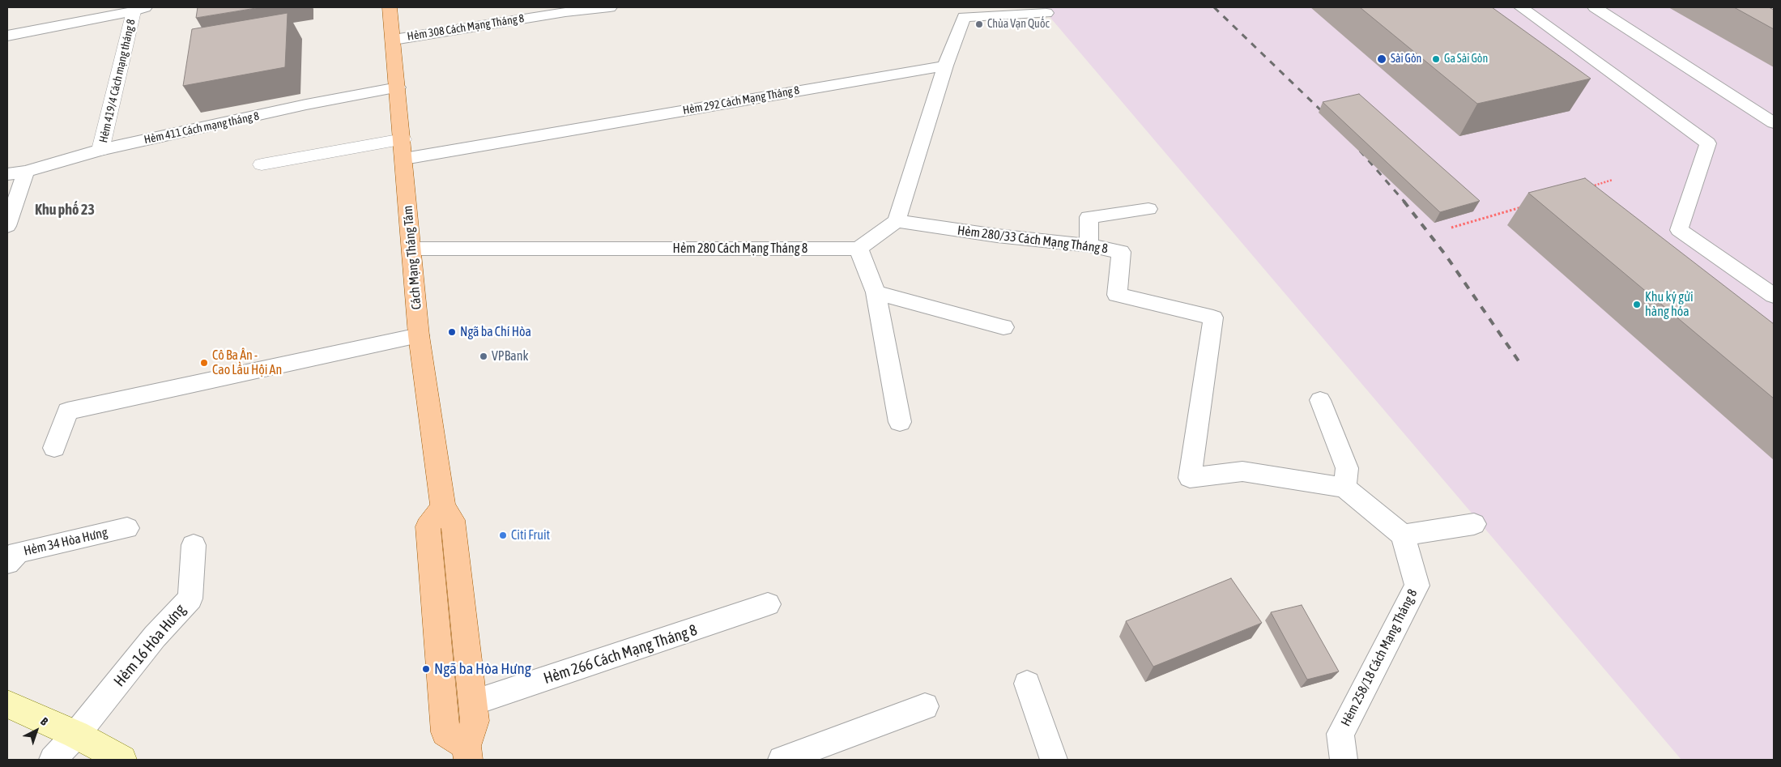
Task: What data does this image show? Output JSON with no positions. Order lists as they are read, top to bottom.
{
  "streets": {
    "main road": ["Cách Mạng Tháng Tám"],
    "street": ["Hẻm 419/4 Cách mạng tháng 8"],
    "lane": [
      "Hẻm 308 Cách Mạng Tháng 8",
      "Hẻm 292 Cách Mạng Tháng 8",
      "Hẻm 411 Cách mạng tháng 8",
      "Hẻm 280/33 Cách Mạng Tháng 8",
      "Hẻm 280 Cách Mạng Tháng 8",
      "Hẻm 34 Hòa Hưng",
      "Hẻm 16 Hòa Hưng",
      "Hẻm 266 Cách Mạng Tháng 8",
      "Hẻm 258/18 Cách Mạng Tháng 8"
    ]
  },
  "crossings": [
    ["Hẻm 308 Cách Mạng Tháng 8", "Cách Mạng Tháng Tám"],
    ["Hẻm 419/4 Cách mạng tháng 8", "Hẻm 411 Cách mạng tháng 8"],
    ["Hẻm 292 Cách Mạng Tháng 8", "Cách Mạng Tháng Tám"],
    ["Hẻm 411 Cách mạng tháng 8", "Cách Mạng Tháng Tám"],
    ["Hẻm 280 Cách Mạng Tháng 8", "Cách Mạng Tháng Tám"],
    ["Cách Mạng Tháng Tám", "Hẻm 266 Cách Mạng Tháng 8"]
  ],
  "districts": ["Khu phố 23"],
  "places": [
    "Chùa Vạn Quốc",
    "Sài Gòn",
    "Ga Sài Gòn",
    "Khu ký gửi hàng hóa",
    "Ngã ba Chí Hòa",
    "VPBank",
    "Cô Ba Ân - Cao Lầu Hội An",
    "Citi Fruit",
    "Ngã ba Hòa Hưng"
  ],
  "north": "top right"
}
